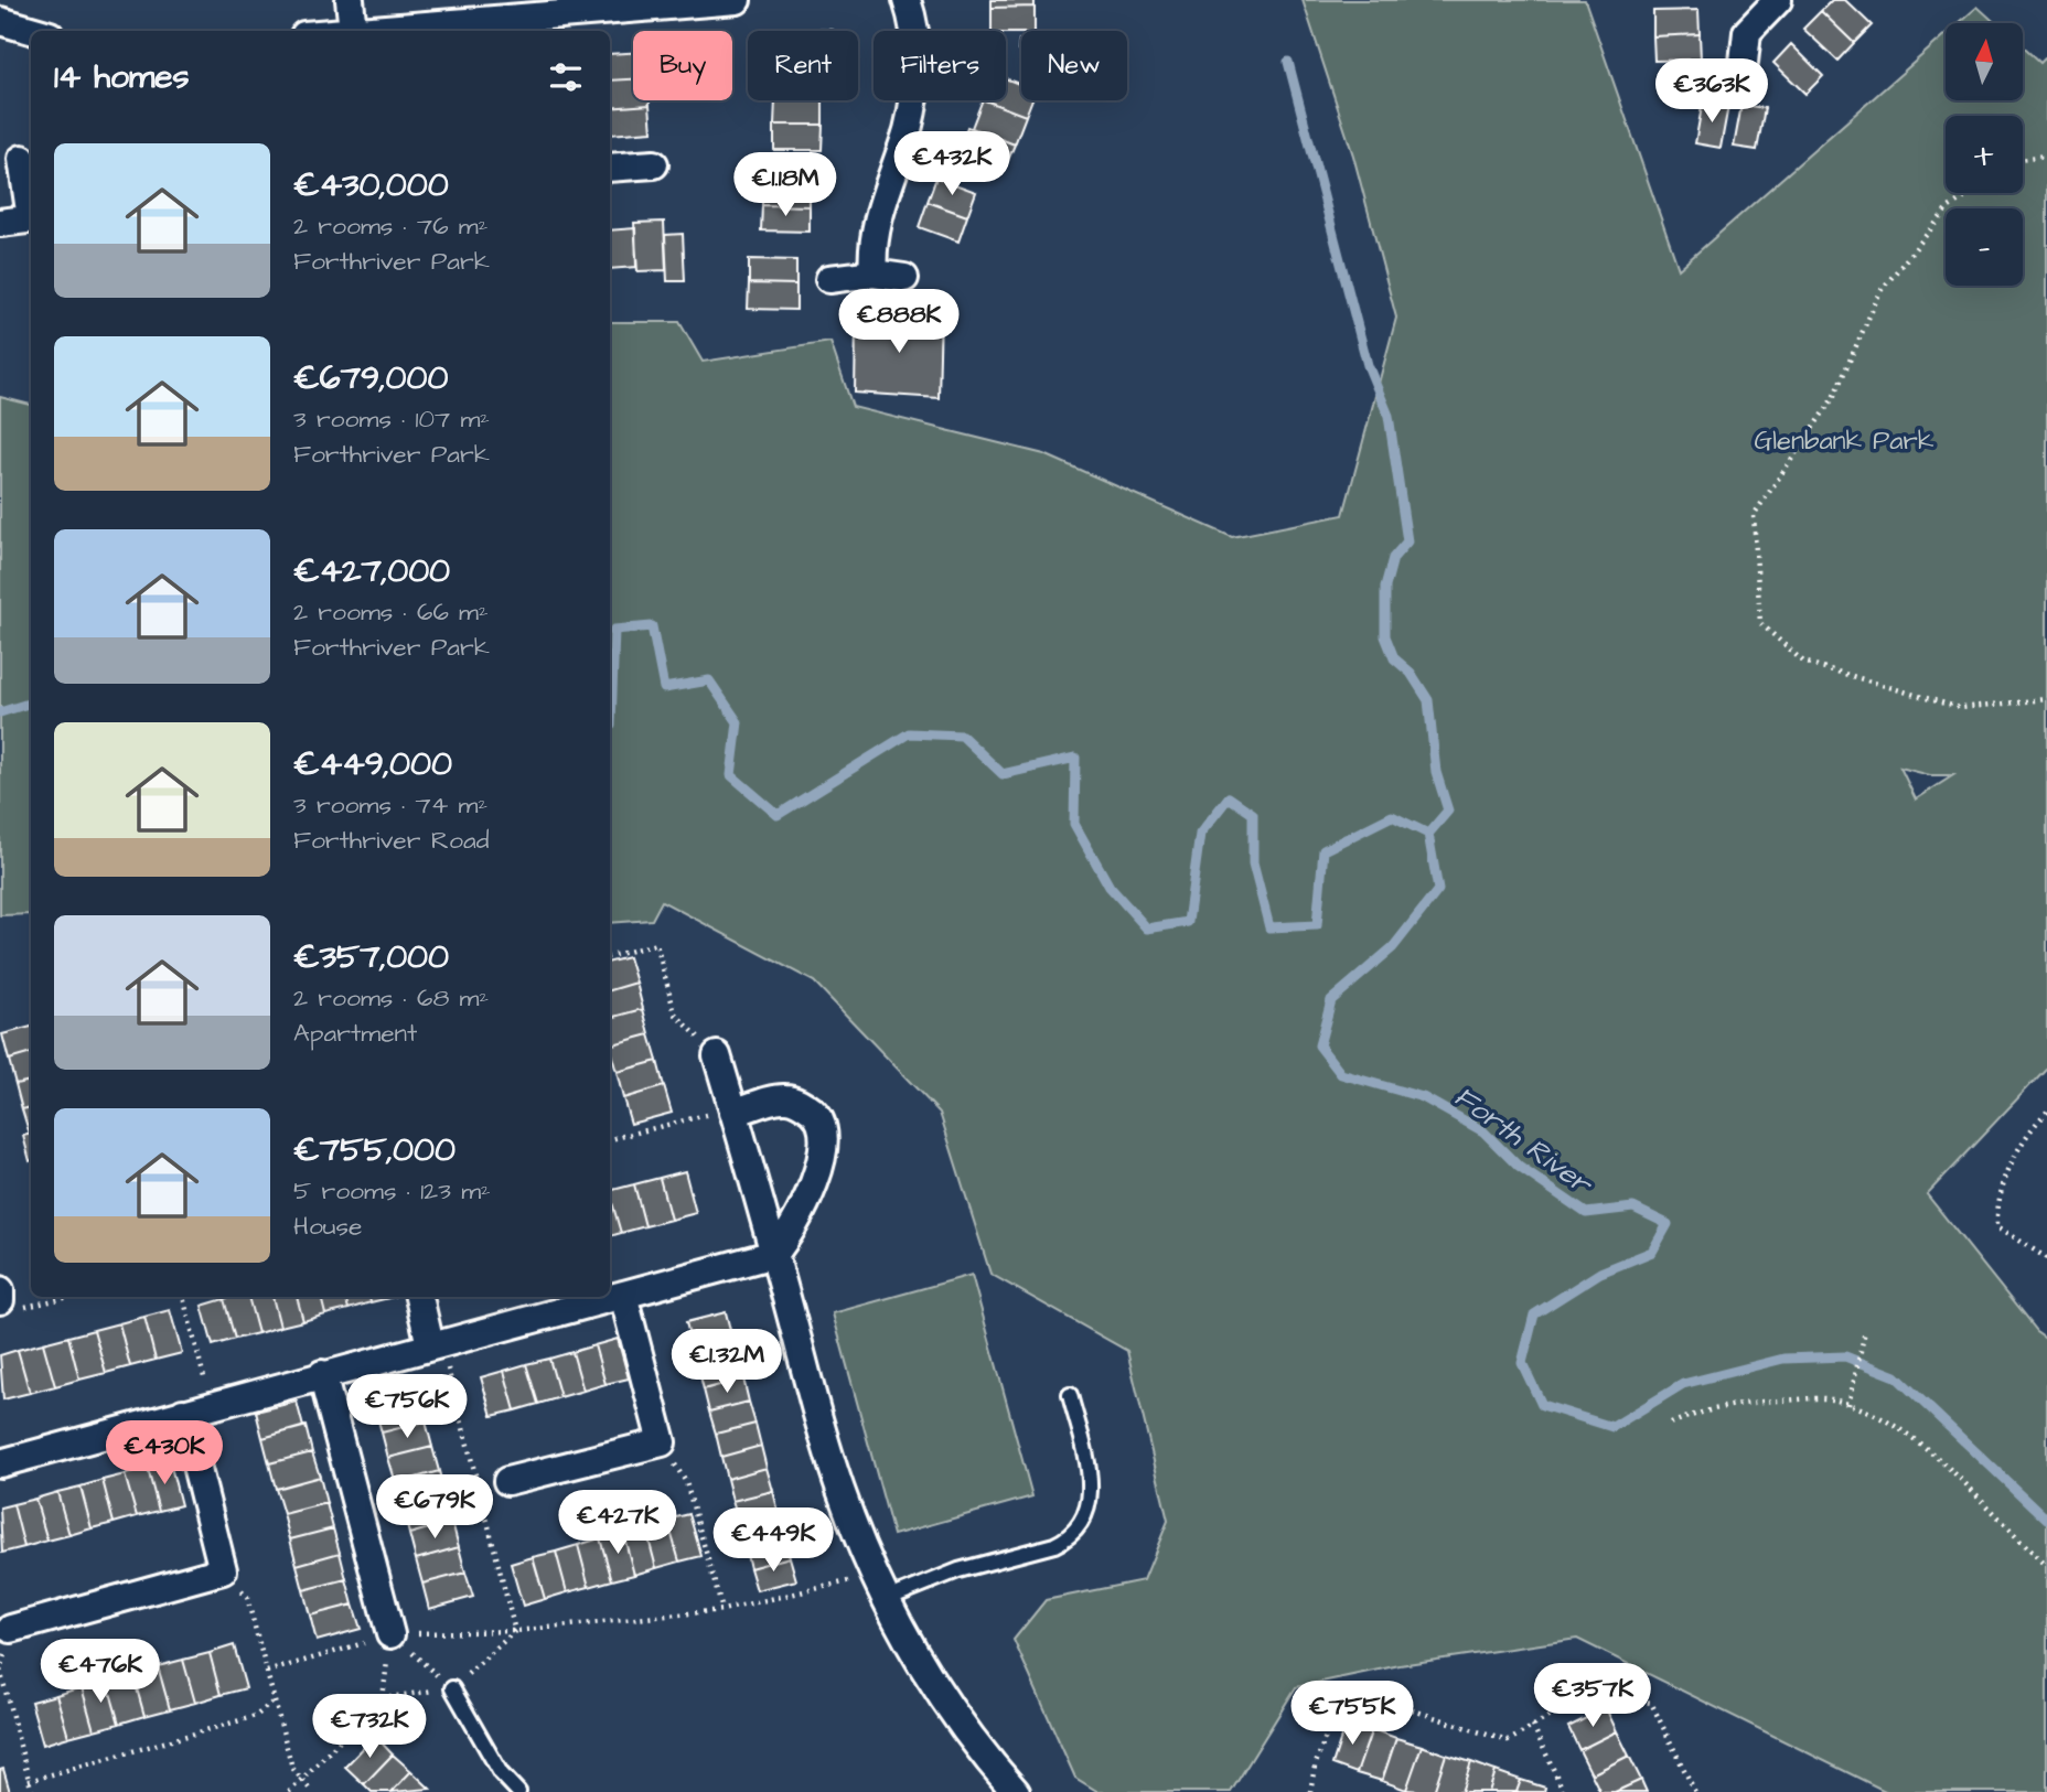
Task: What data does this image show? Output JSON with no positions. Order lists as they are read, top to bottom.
{
  "water": ["Forth River"],
  "parks": ["Glenbank Park"],
  "north": "top",
  "page": {
    "map_buttons": ["+", "−"],
    "chip": [
      "Buy",
      "Rent",
      "Filters",
      "New"
    ],
    "heading": "14 homes",
    "price": [
      "€363K",
      "€432K",
      "€1.18M",
      "€888K",
      "€1.32M",
      "€756K",
      "€430K",
      "€679K",
      "€427K",
      "€449K",
      "€476K",
      "€357K",
      "€755K",
      "€732K"
    ],
    "list": [
      {
        "name": "€430,000",
        "note": "2 rooms · 76 m² · Forthriver Park"
      },
      {
        "name": "€679,000",
        "note": "3 rooms · 107 m² · Forthriver Park"
      },
      {
        "name": "€427,000",
        "note": "2 rooms · 66 m² · Forthriver Park"
      },
      {
        "name": "€449,000",
        "note": "3 rooms · 74 m² · Forthriver Road"
      },
      {
        "name": "€357,000",
        "note": "2 rooms · 68 m² · Apartment"
      },
      {
        "name": "€755,000",
        "note": "5 rooms · 123 m² · House"
      }
    ]
  }
}
